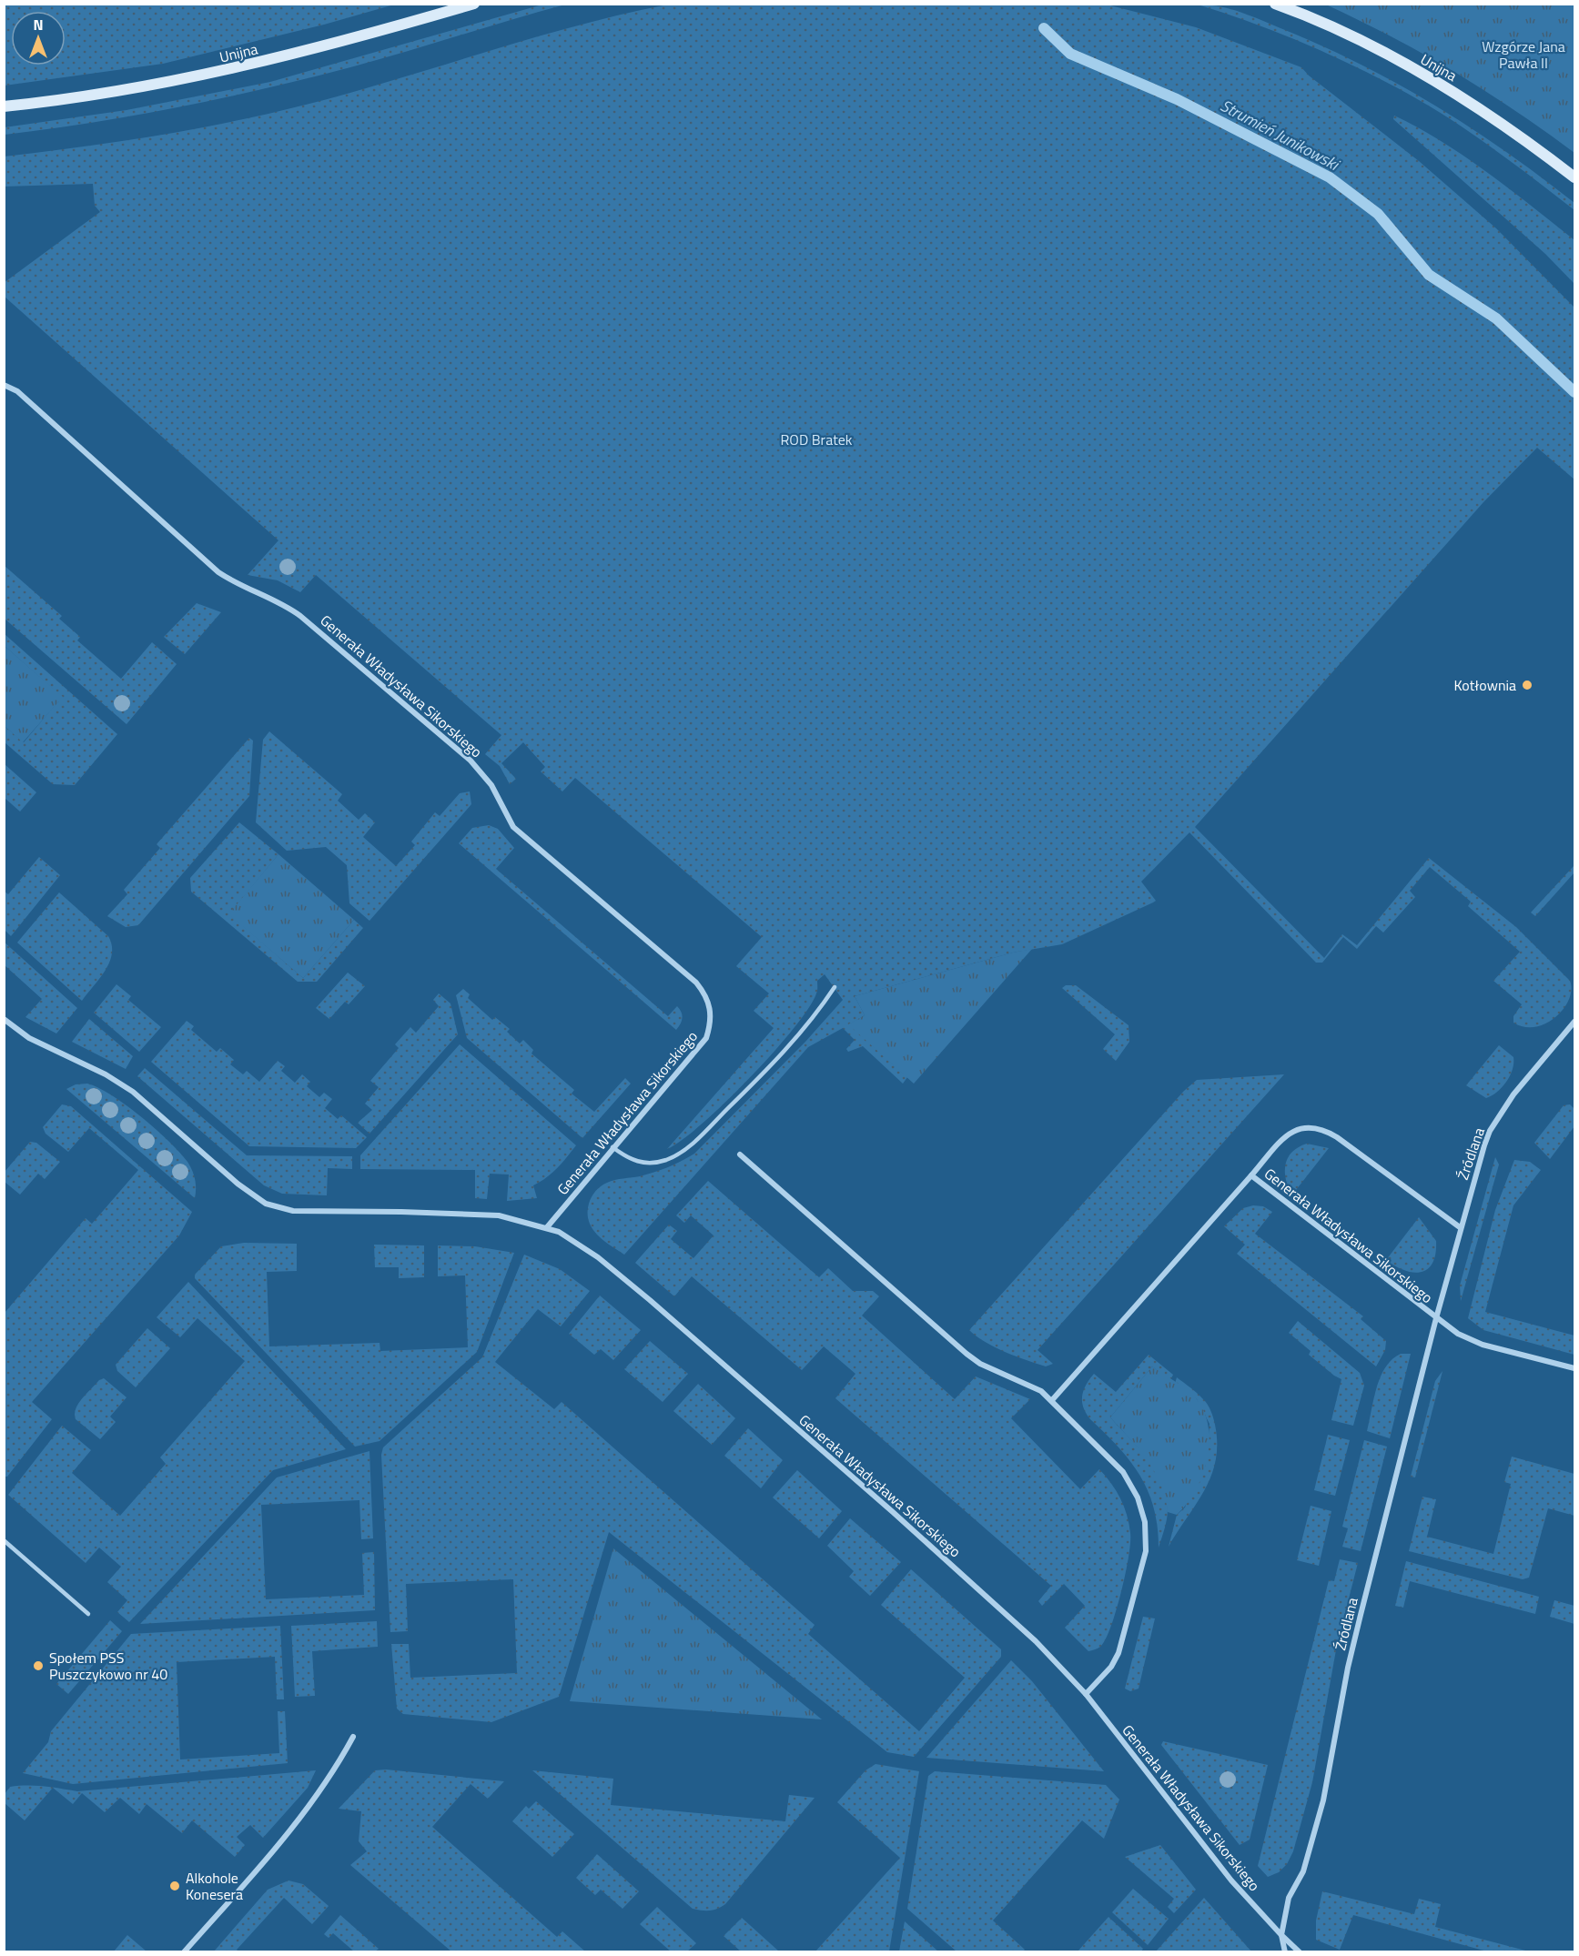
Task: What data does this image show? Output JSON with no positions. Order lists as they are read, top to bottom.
{
  "streets": {
    "street": ["Unijna", "Generała Władysława Sikorskiego", "Źródlana"]
  },
  "crossings": [
    ["Generała Władysława Sikorskiego", "Źródlana"]
  ],
  "water": ["Strumień Junikowski"],
  "parks": ["Wzgórze Jana Pawła II", "ROD Bratek"],
  "places": ["Kotłownia", "Społem PSS Puszczykowo nr 40", "Alkohole Konesera"],
  "north": "top"
}
